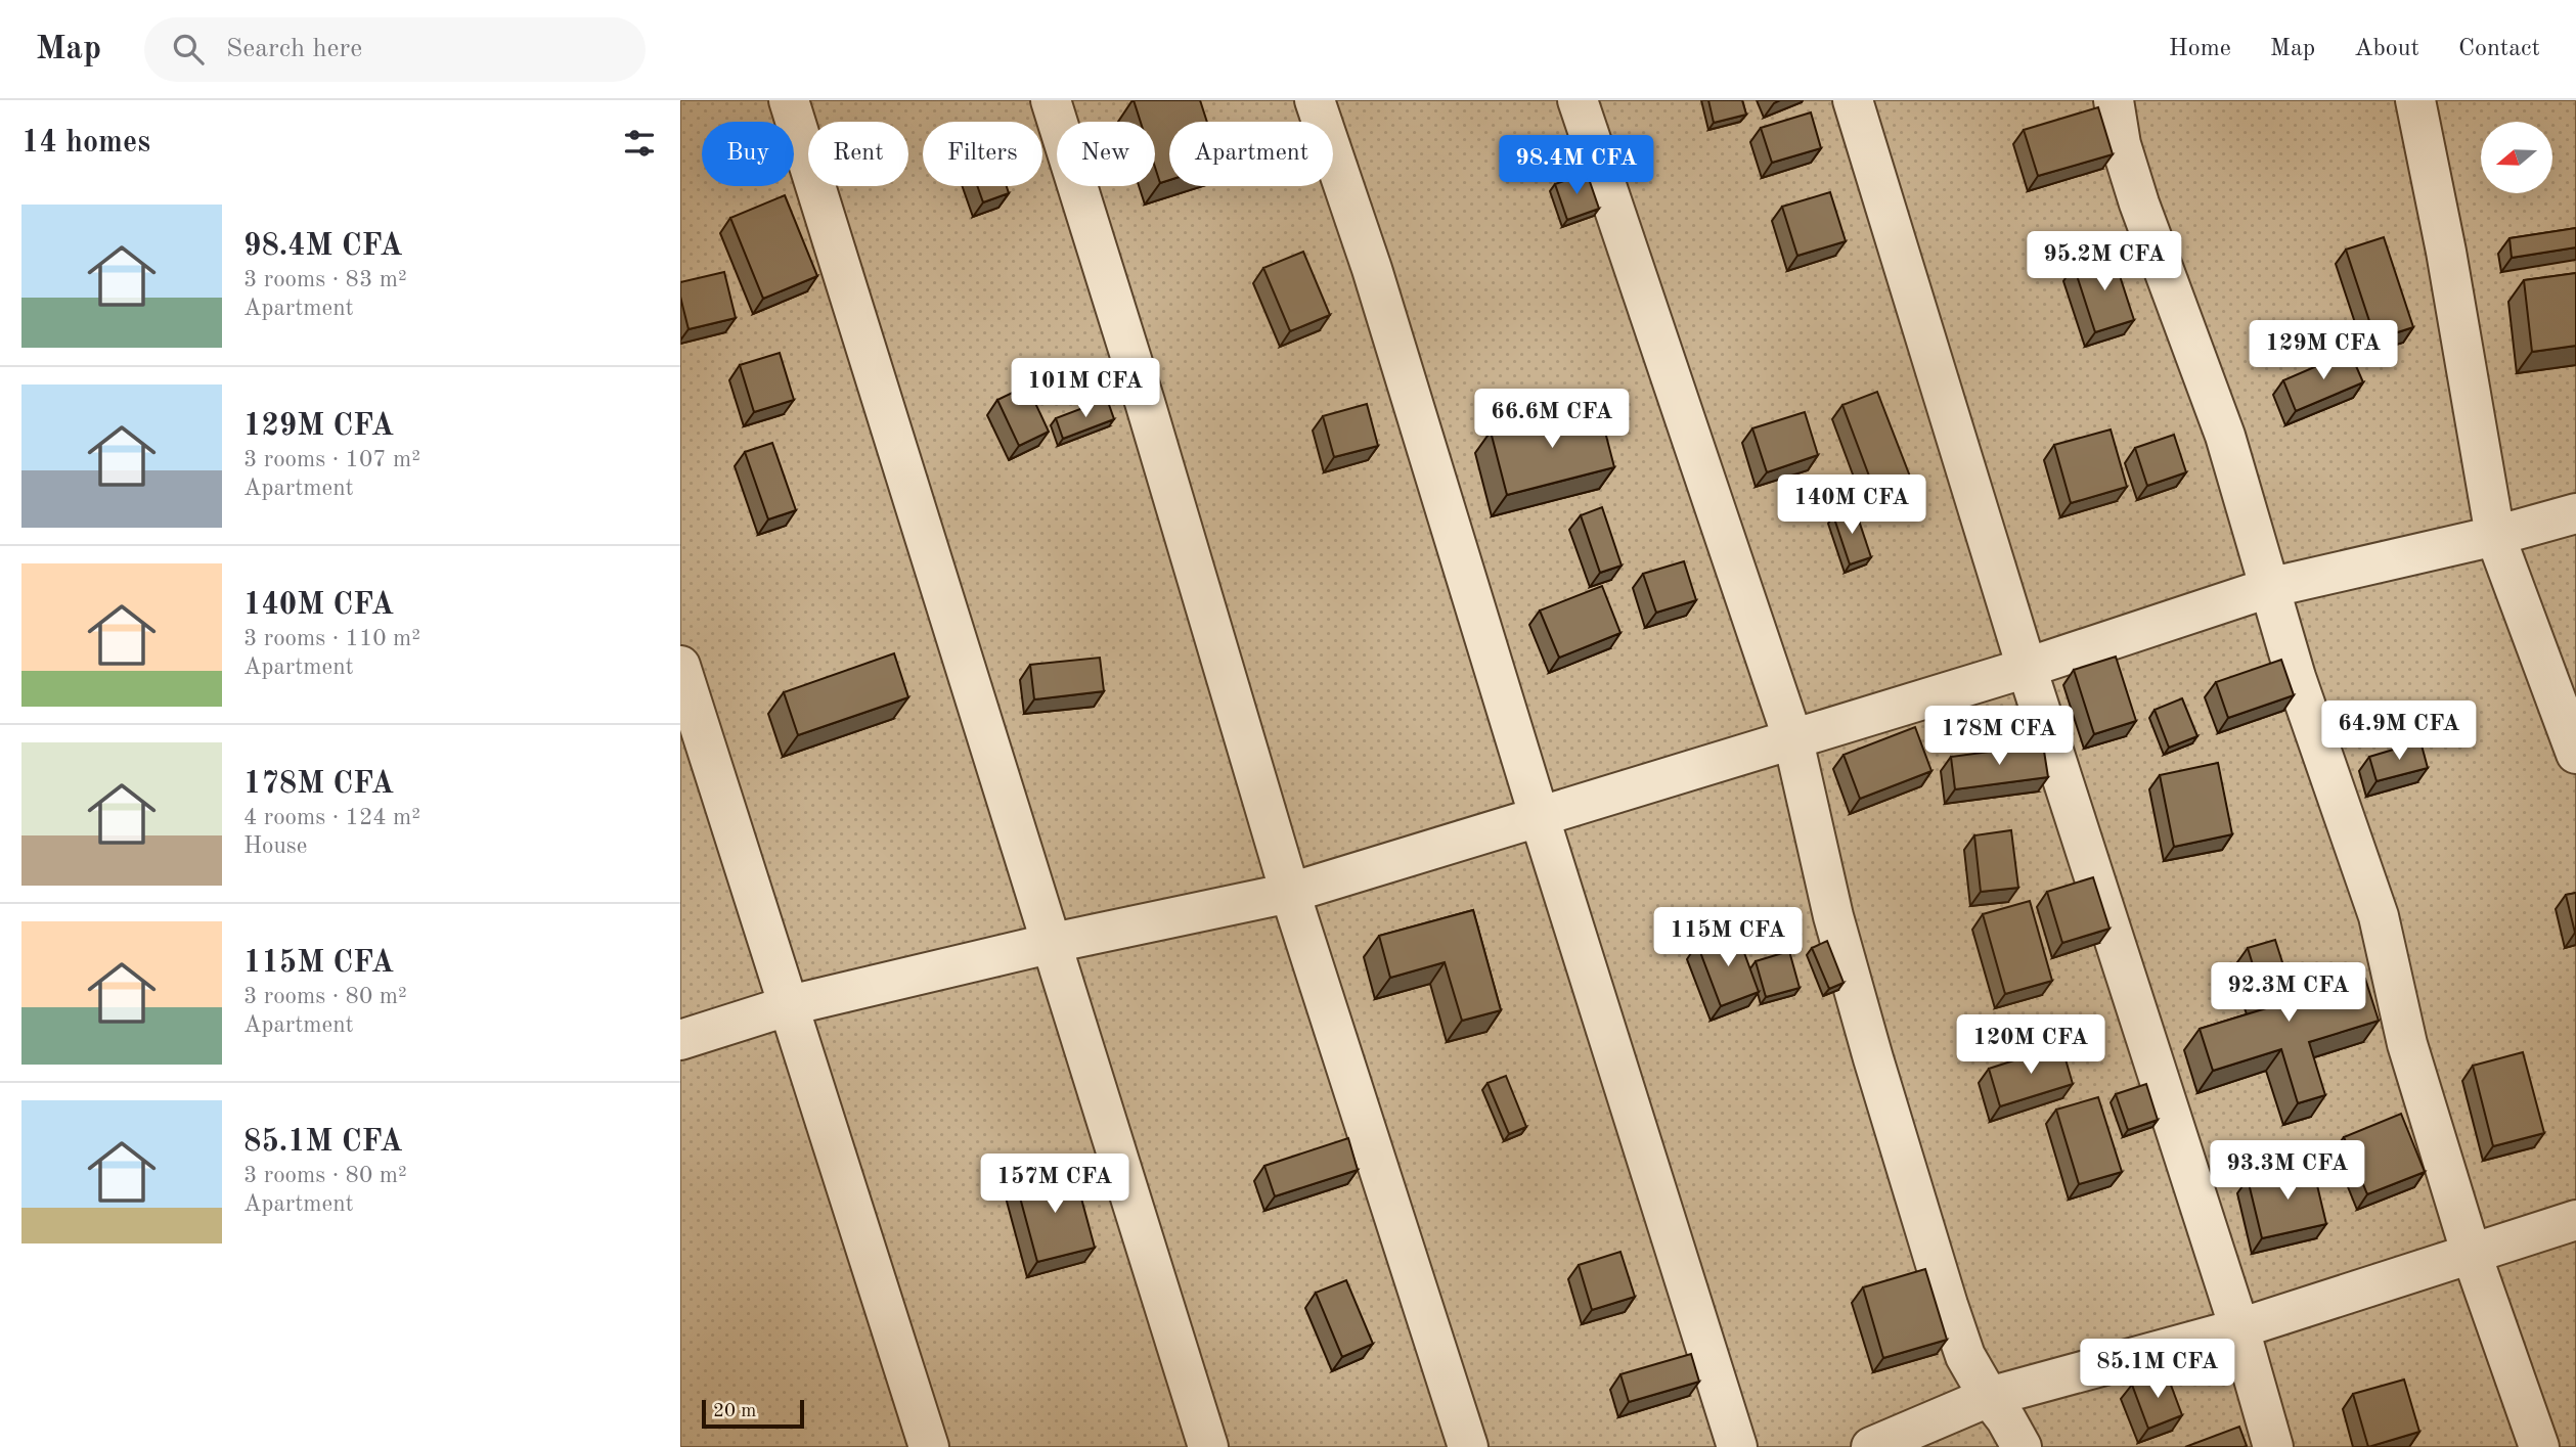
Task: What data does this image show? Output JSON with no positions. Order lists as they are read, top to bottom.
{
  "scale_bar": "20 m",
  "north": "left",
  "page": {
    "header": "Map",
    "search": "Search here",
    "nav": [
      "Home",
      "Map",
      "About",
      "Contact"
    ],
    "heading": "14 homes",
    "chip": [
      "Buy",
      "Rent",
      "Filters",
      "New",
      "Apartment"
    ],
    "price": [
      "98.4M CFA",
      "95.2M CFA",
      "129M CFA",
      "101M CFA",
      "66.6M CFA",
      "140M CFA",
      "64.9M CFA",
      "178M CFA",
      "115M CFA",
      "92.3M CFA",
      "120M CFA",
      "93.3M CFA",
      "157M CFA",
      "85.1M CFA"
    ],
    "list": [
      {
        "name": "98.4M CFA",
        "note": "3 rooms · 83 m² · Apartment"
      },
      {
        "name": "129M CFA",
        "note": "3 rooms · 107 m² · Apartment"
      },
      {
        "name": "140M CFA",
        "note": "3 rooms · 110 m² · Apartment"
      },
      {
        "name": "178M CFA",
        "note": "4 rooms · 124 m² · House"
      },
      {
        "name": "115M CFA",
        "note": "3 rooms · 80 m² · Apartment"
      },
      {
        "name": "85.1M CFA",
        "note": "3 rooms · 80 m² · Apartment"
      }
    ],
    "scale": "20 m"
  }
}
